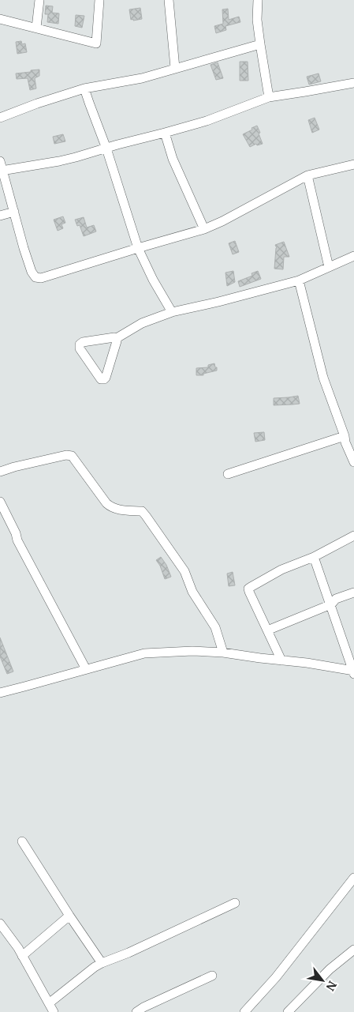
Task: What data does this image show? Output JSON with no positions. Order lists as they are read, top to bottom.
{
  "north": "bottom right"
}
